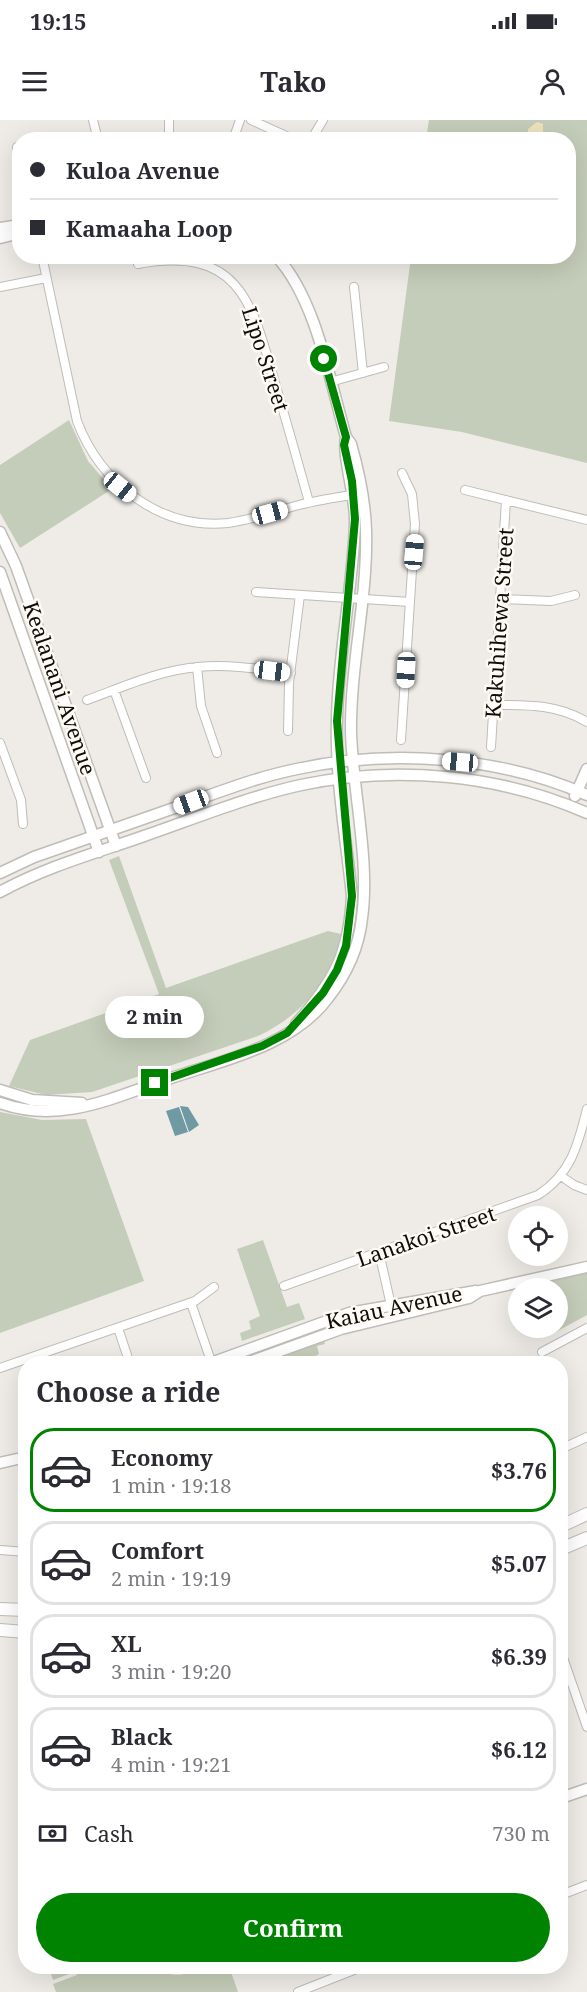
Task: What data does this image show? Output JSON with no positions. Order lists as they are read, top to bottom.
{
  "streets": {
    "street": [
      "Lipo Street",
      "Kakuhihewa Street",
      "Kealanani Avenue",
      "Lanakoi Street",
      "Kaiau Avenue"
    ]
  },
  "page": {
    "status": "19:15",
    "header": "Tako",
    "banner": ["Kuloa Avenue", "Kamaaha Loop"],
    "bubble": "2 min",
    "heading": "Choose a ride",
    "list": [
      {
        "name": "Economy",
        "note": "1 min · 19:18",
        "value": "$3.76"
      },
      {
        "name": "Comfort",
        "note": "2 min · 19:19",
        "value": "$5.07"
      },
      {
        "name": "XL",
        "note": "3 min · 19:20",
        "value": "$6.39"
      },
      {
        "name": "Black",
        "note": "4 min · 19:21",
        "value": "$6.12"
      }
    ],
    "pay": ["Cash", "730 m"],
    "buttons": "Confirm"
  }
}
